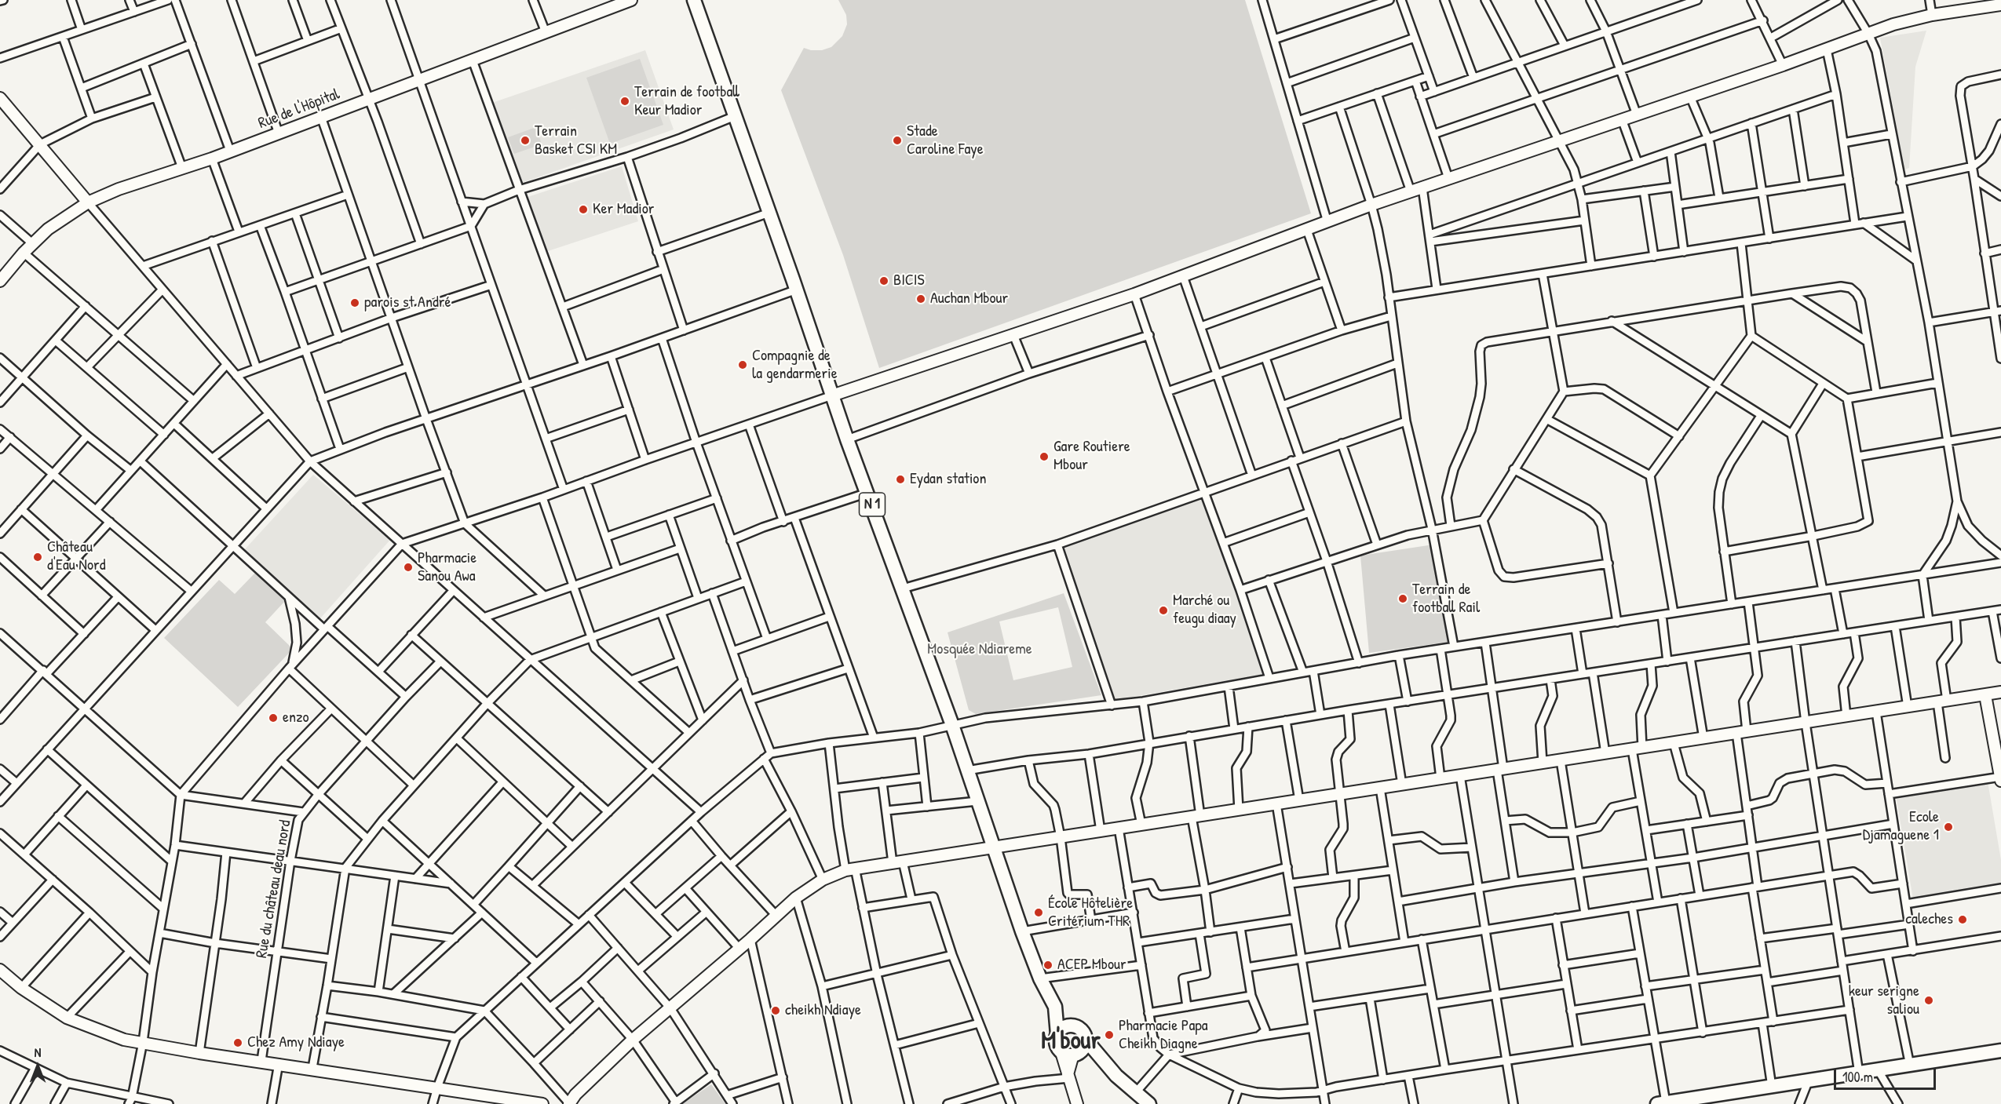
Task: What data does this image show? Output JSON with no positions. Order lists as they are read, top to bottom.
{
  "streets": {
    "highway": ["N 1"],
    "main road": ["Rue de l'Hôpital"],
    "street": ["Rue du château deau nord"]
  },
  "districts": ["M'bour"],
  "parks": ["Mosquée Ndiareme"],
  "places": [
    "Terrain de football Keur Madior",
    "Terrain Basket CSI KM",
    "Stade Caroline Faye",
    "Ker Madior",
    "BICIS",
    "Auchan Mbour",
    "parois st André",
    "Compagnie de la gendarmerie",
    "Gare Routiere Mbour",
    "Eydan station",
    "Château d'Eau Nord",
    "Pharmacie Sanou Awa",
    "Terrain de football Rail",
    "Marché ou feugu diaay",
    "enzo",
    "Ecole Djamaguene 1",
    "École Hôtelière Critérium THR",
    "caleches",
    "ACEP Mbour",
    "keur serigne saliou",
    "cheikh Ndiaye",
    "Pharmacie Papa Cheikh Diagne",
    "Chez Amy Ndiaye"
  ],
  "scale_bar": "100 m",
  "north": "top"
}
